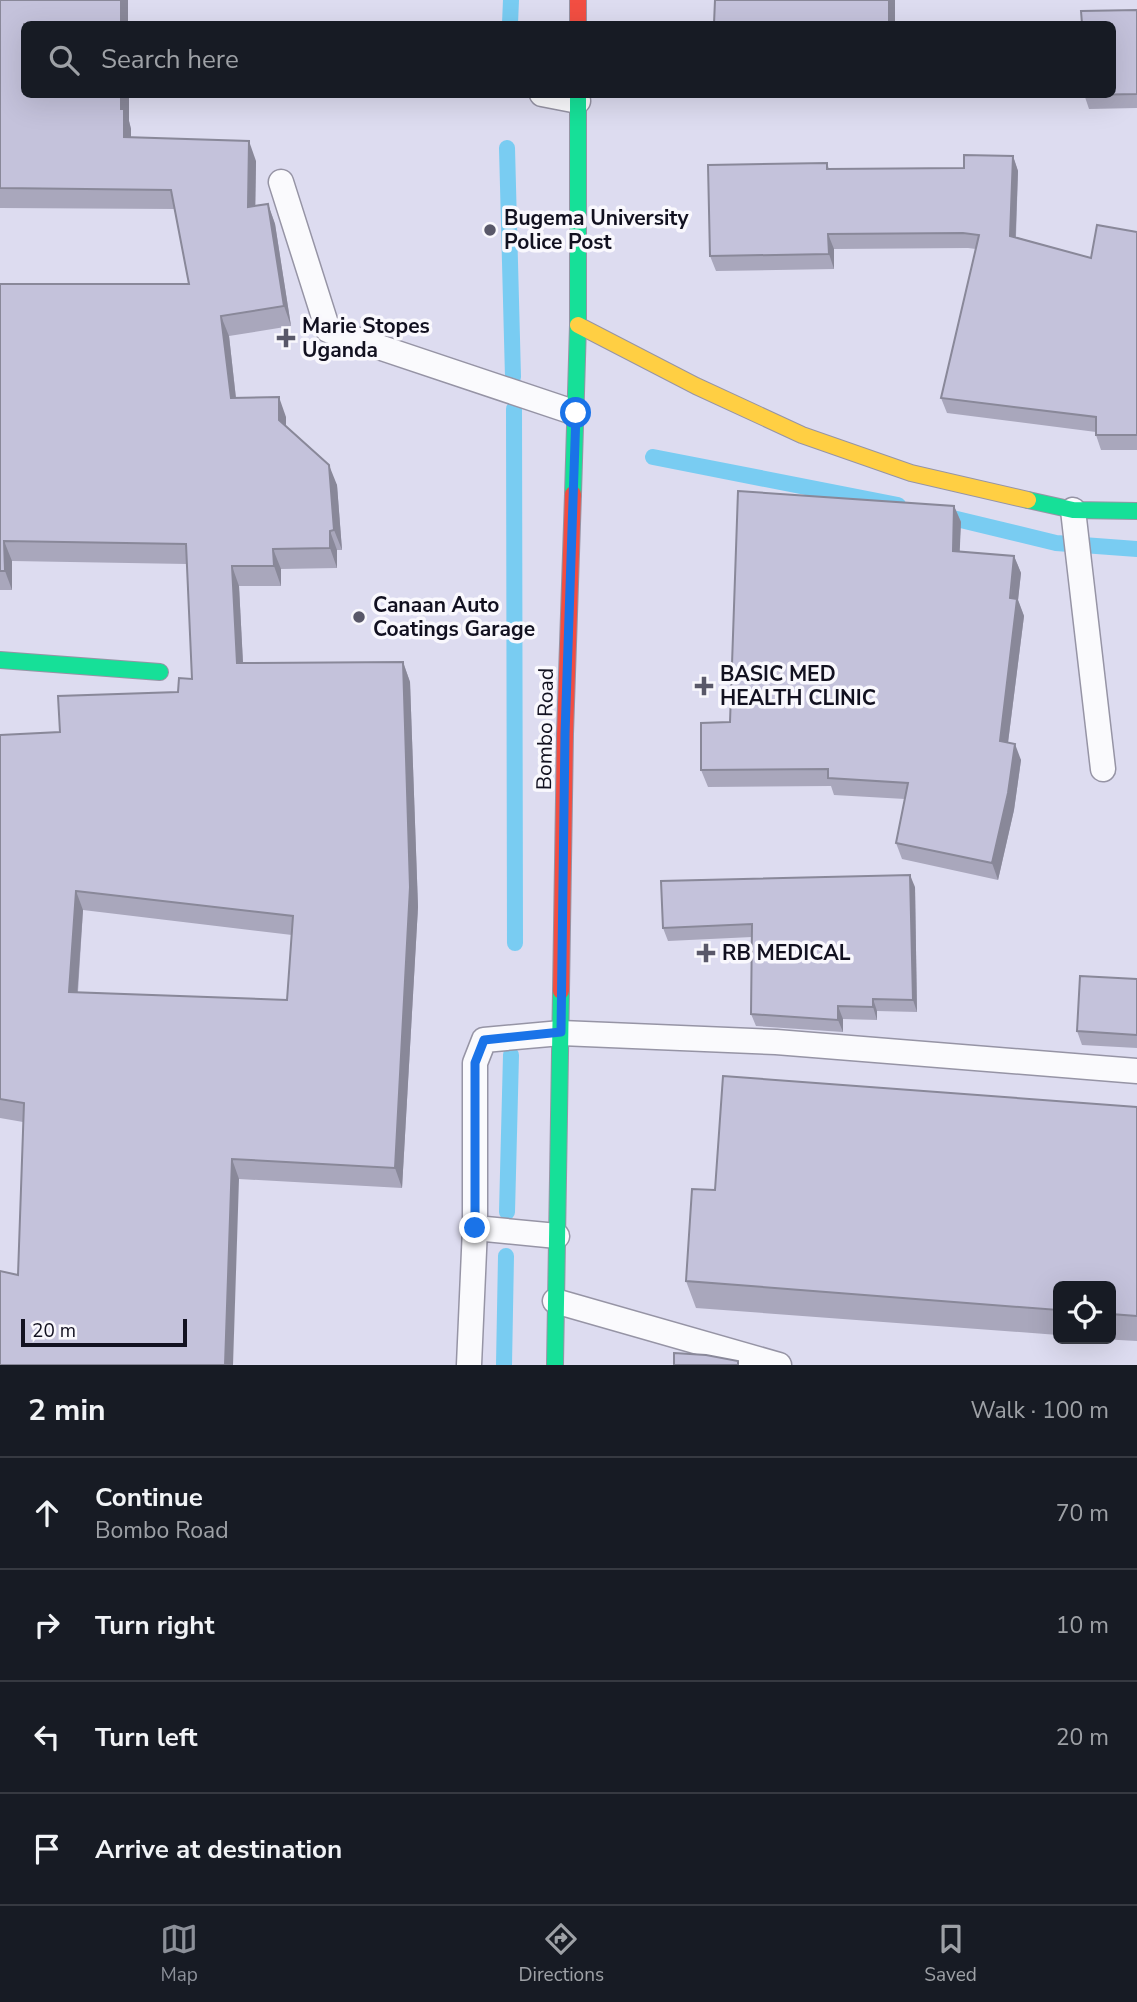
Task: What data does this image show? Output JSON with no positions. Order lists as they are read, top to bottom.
{
  "streets": {
    "main road": ["Bombo Road"]
  },
  "places": {
    "other": ["Bugema University Police Post", "Canaan Auto Coatings Garage"],
    "health": ["Marie Stopes Uganda", "BASIC MED HEALTH CLINIC", "RB MEDICAL"]
  },
  "scale_bar": "20 m",
  "page": {
    "search": "Search here",
    "scale": "20 m",
    "heading": ["2 min", "Walk · 100 m"],
    "list": [
      ["Continue", "Bombo Road", "70 m"],
      ["Turn right", "10 m"],
      ["Turn left", "20 m"],
      "Arrive at destination"
    ],
    "nav": ["Map", "Directions", "Saved"]
  }
}
